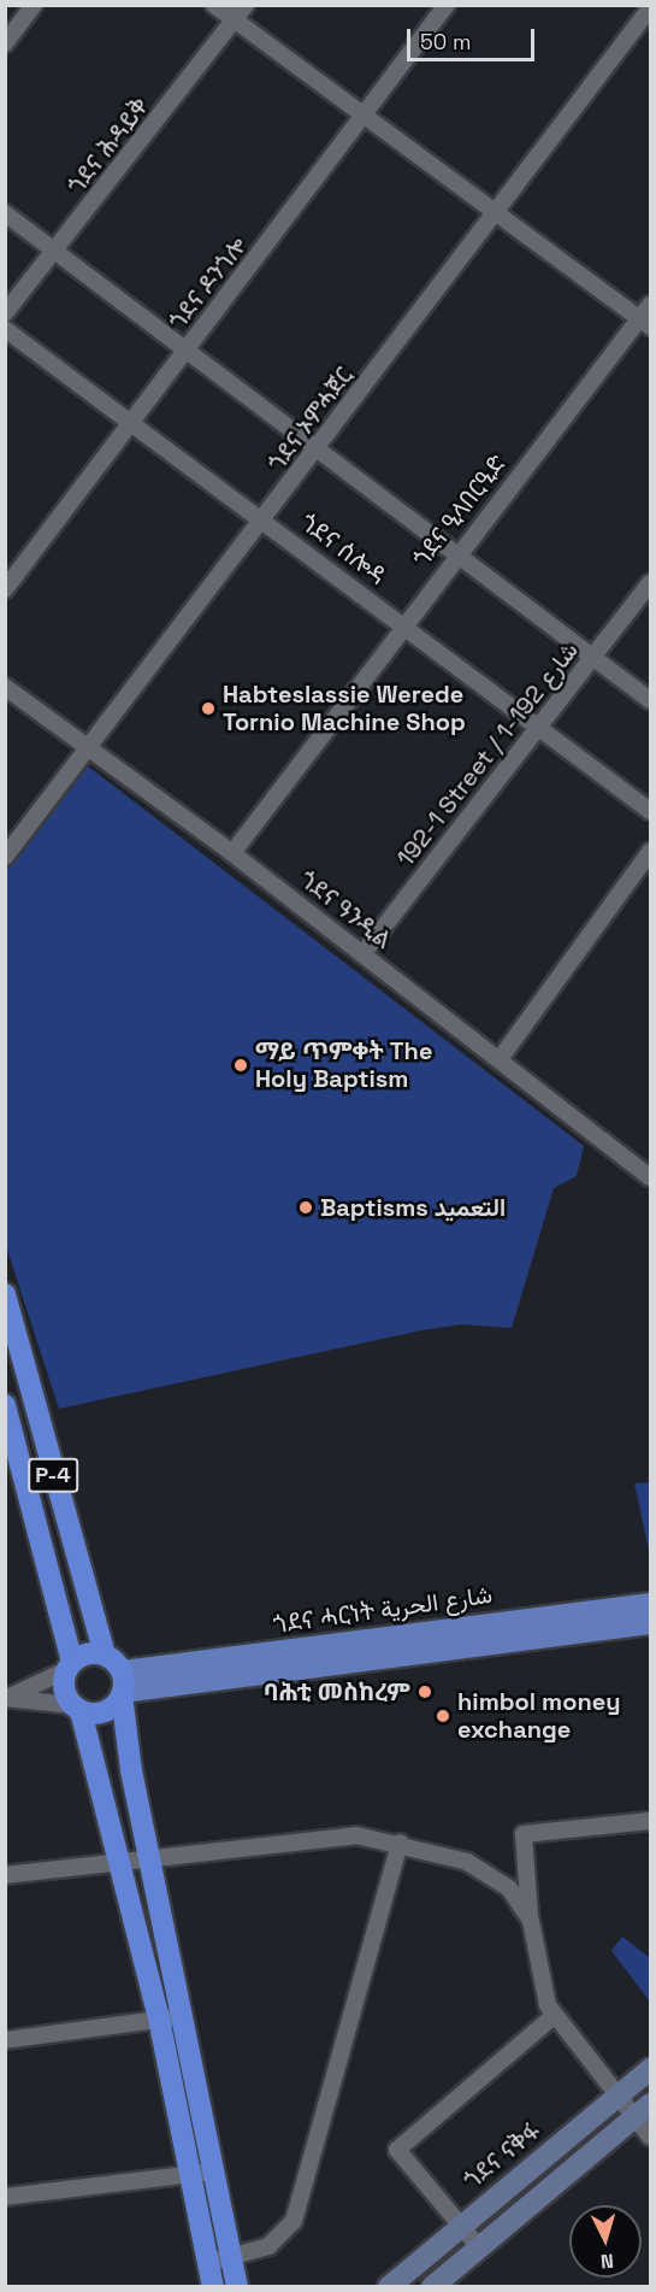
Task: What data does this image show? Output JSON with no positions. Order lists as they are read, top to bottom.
{
  "streets": {
    "highway": ["P-4"],
    "main road": ["ጎደና ሓርነት شارع الحرية", "ጎደና ናቅፋ"],
    "street": [
      "ጎደና ሕዳይቅ",
      "ጎደና ዶንጎሎ",
      "ጎደና ኦምሓጀር",
      "ጎደና ዒላበርዒድ",
      "ጎደና ሰሎዳ",
      "192-1 Street / شارع 192-1",
      "ጎደና ዓንዲል"
    ]
  },
  "crossings": [
    ["ጎደና ዶንጎሎ", "ጎደና ሰሎዳ"],
    ["ጎደና ኦምሓጀር", "ጎደና ሰሎዳ"],
    ["ጎደና ኦምሓጀር", "ጎደና ዓንዲል"],
    ["ጎደና ዒላበርዒድ", "ጎደና ሰሎዳ"],
    ["ጎደና ዒላበርዒድ", "ጎደና ዓንዲል"],
    ["ጎደና ሰሎዳ", "192-1 Street / شارع 192-1"],
    ["192-1 Street / شارع 192-1", "ጎደና ዓንዲል"],
    ["P-4", "ጎደና ሓርነት شارع الحرية"]
  ],
  "places": [
    "Habteslassie Werede Tornio Machine Shop",
    "ማይ ጥምቀት The Holy Baptism",
    "Baptisms التعميد",
    "ባሕቲ መስከረም",
    "himbol money exchange"
  ],
  "scale_bar": "50 m",
  "north": "bottom"
}
